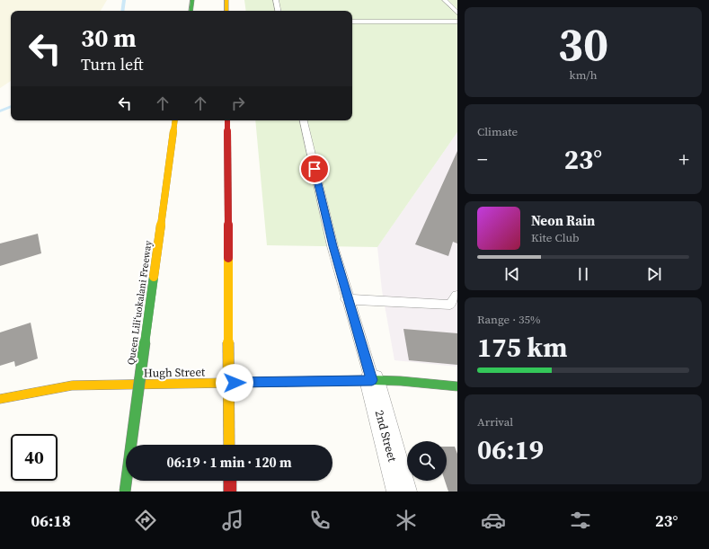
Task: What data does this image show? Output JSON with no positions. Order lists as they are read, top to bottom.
{
  "streets": {
    "main road": ["Queen Liliʻuokalani Freeway", "Hugh Street"],
    "street": ["2nd Street"]
  },
  "crossings": [
    ["Hugh Street", "2nd Street"]
  ],
  "page": {
    "tile": [
      ["30", "km/h"],
      "Climate",
      ["Range · 35%", "175 km"],
      ["Arrival", "06:19"]
    ],
    "turn": ["30 m", "Turn left"],
    "heat": ["−", "23°", "+"],
    "song": ["Neon Rain", "Kite Club"],
    "limit": "40",
    "trip": "06:19 · 1 min · 120 m",
    "tabs": ["06:18", "23°"]
  }
}
